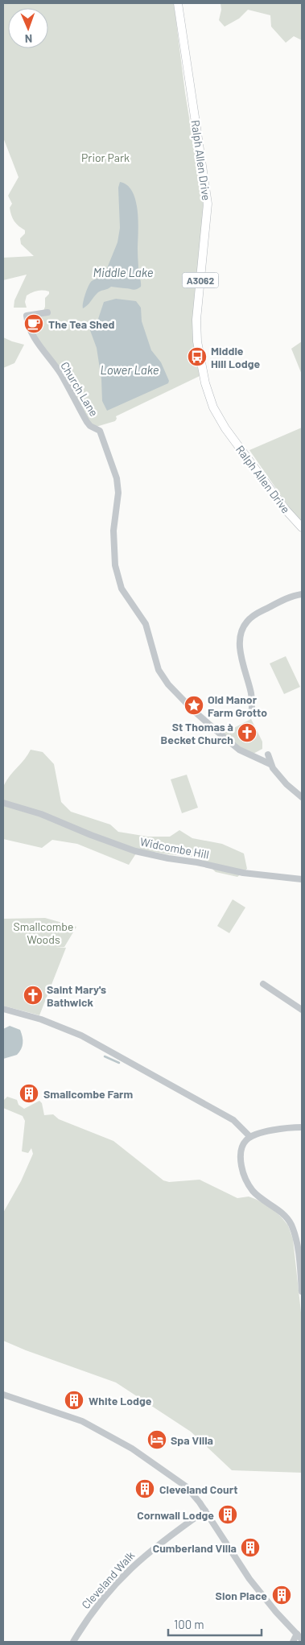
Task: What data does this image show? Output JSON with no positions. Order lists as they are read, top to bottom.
{
  "streets": {
    "main road": ["Ralph Allen Drive", "A3062"],
    "street": ["Church Lane", "Widcombe Hill", "Cleveland Walk"]
  },
  "water": ["Middle Lake", "Lower Lake"],
  "parks": ["Prior Park", "Smallcombe Woods"],
  "places": {
    "cafe": ["The Tea Shed"],
    "bus stop": ["Middle Hill Lodge"],
    "place": ["Old Manor Farm Grotto"],
    "church": ["St Thomas à Becket Church", "Saint Mary's Bathwick"],
    "building": [
      "Smallcombe Farm",
      "White Lodge",
      "Cleveland Court",
      "Cornwall Lodge",
      "Cumberland Villa",
      "Sion Place"
    ],
    "hotel": ["Spa Villa"]
  },
  "scale_bar": "100 m",
  "north": "bottom"
}
